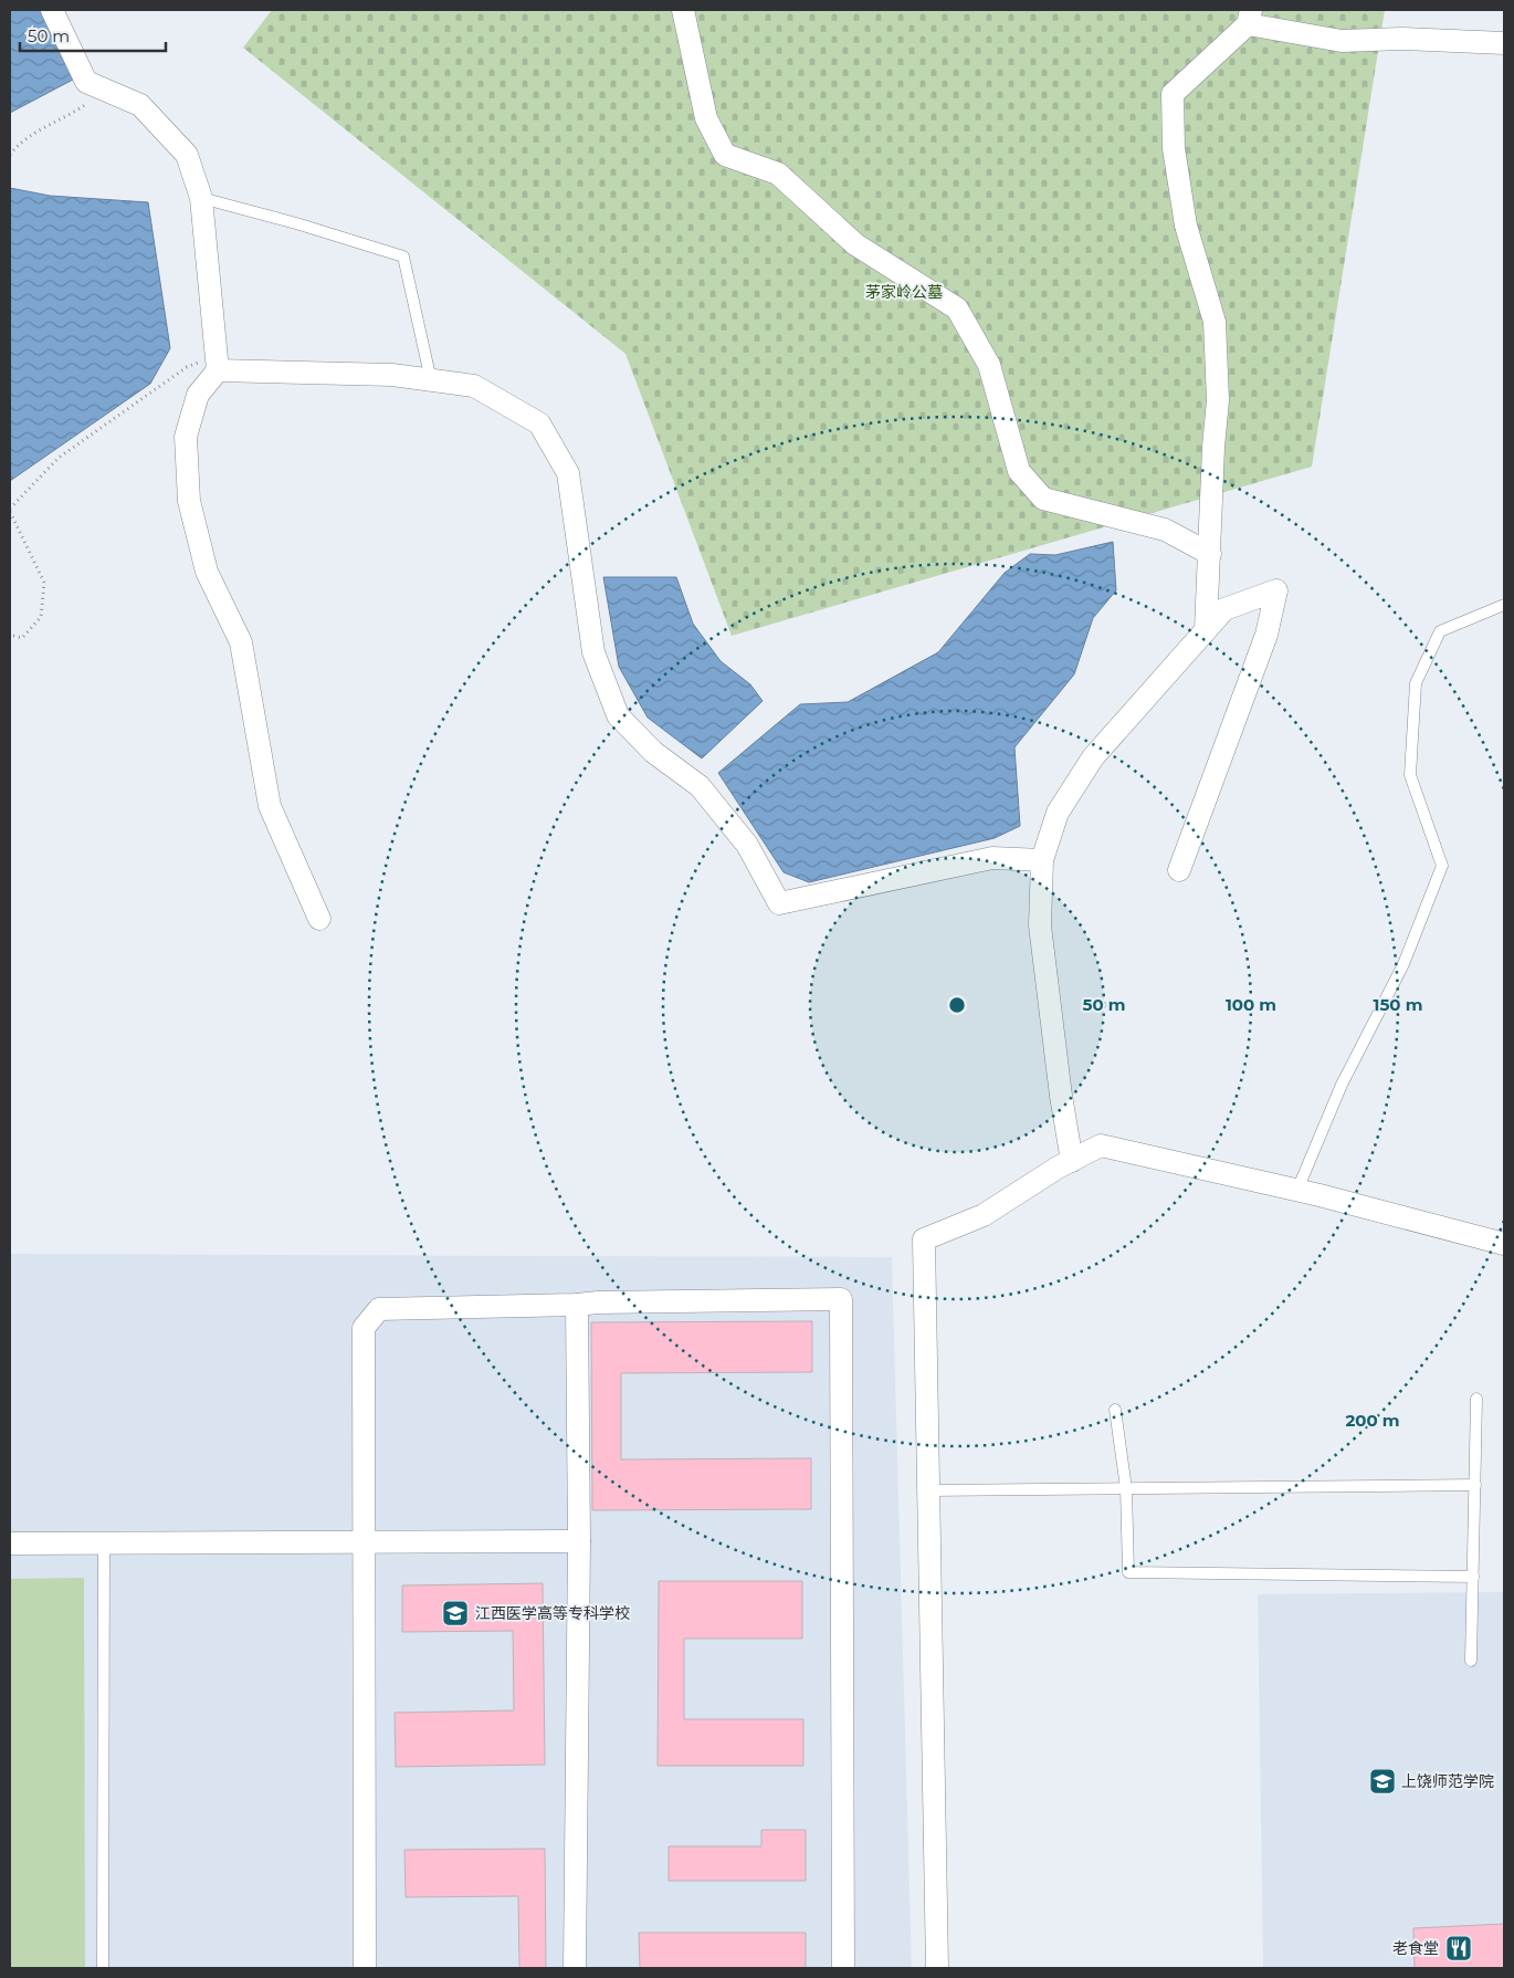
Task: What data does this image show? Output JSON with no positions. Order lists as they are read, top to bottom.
{
  "parks": ["茅家岭公墓"],
  "places": {
    "school or university": ["江西医学高等专科学校", "上饶师范学院"],
    "restaurant": ["老食堂"]
  },
  "scale_bar": "50 m",
  "rings": [
    "50 m",
    "100 m",
    "150 m",
    "200 m"
  ]
}
